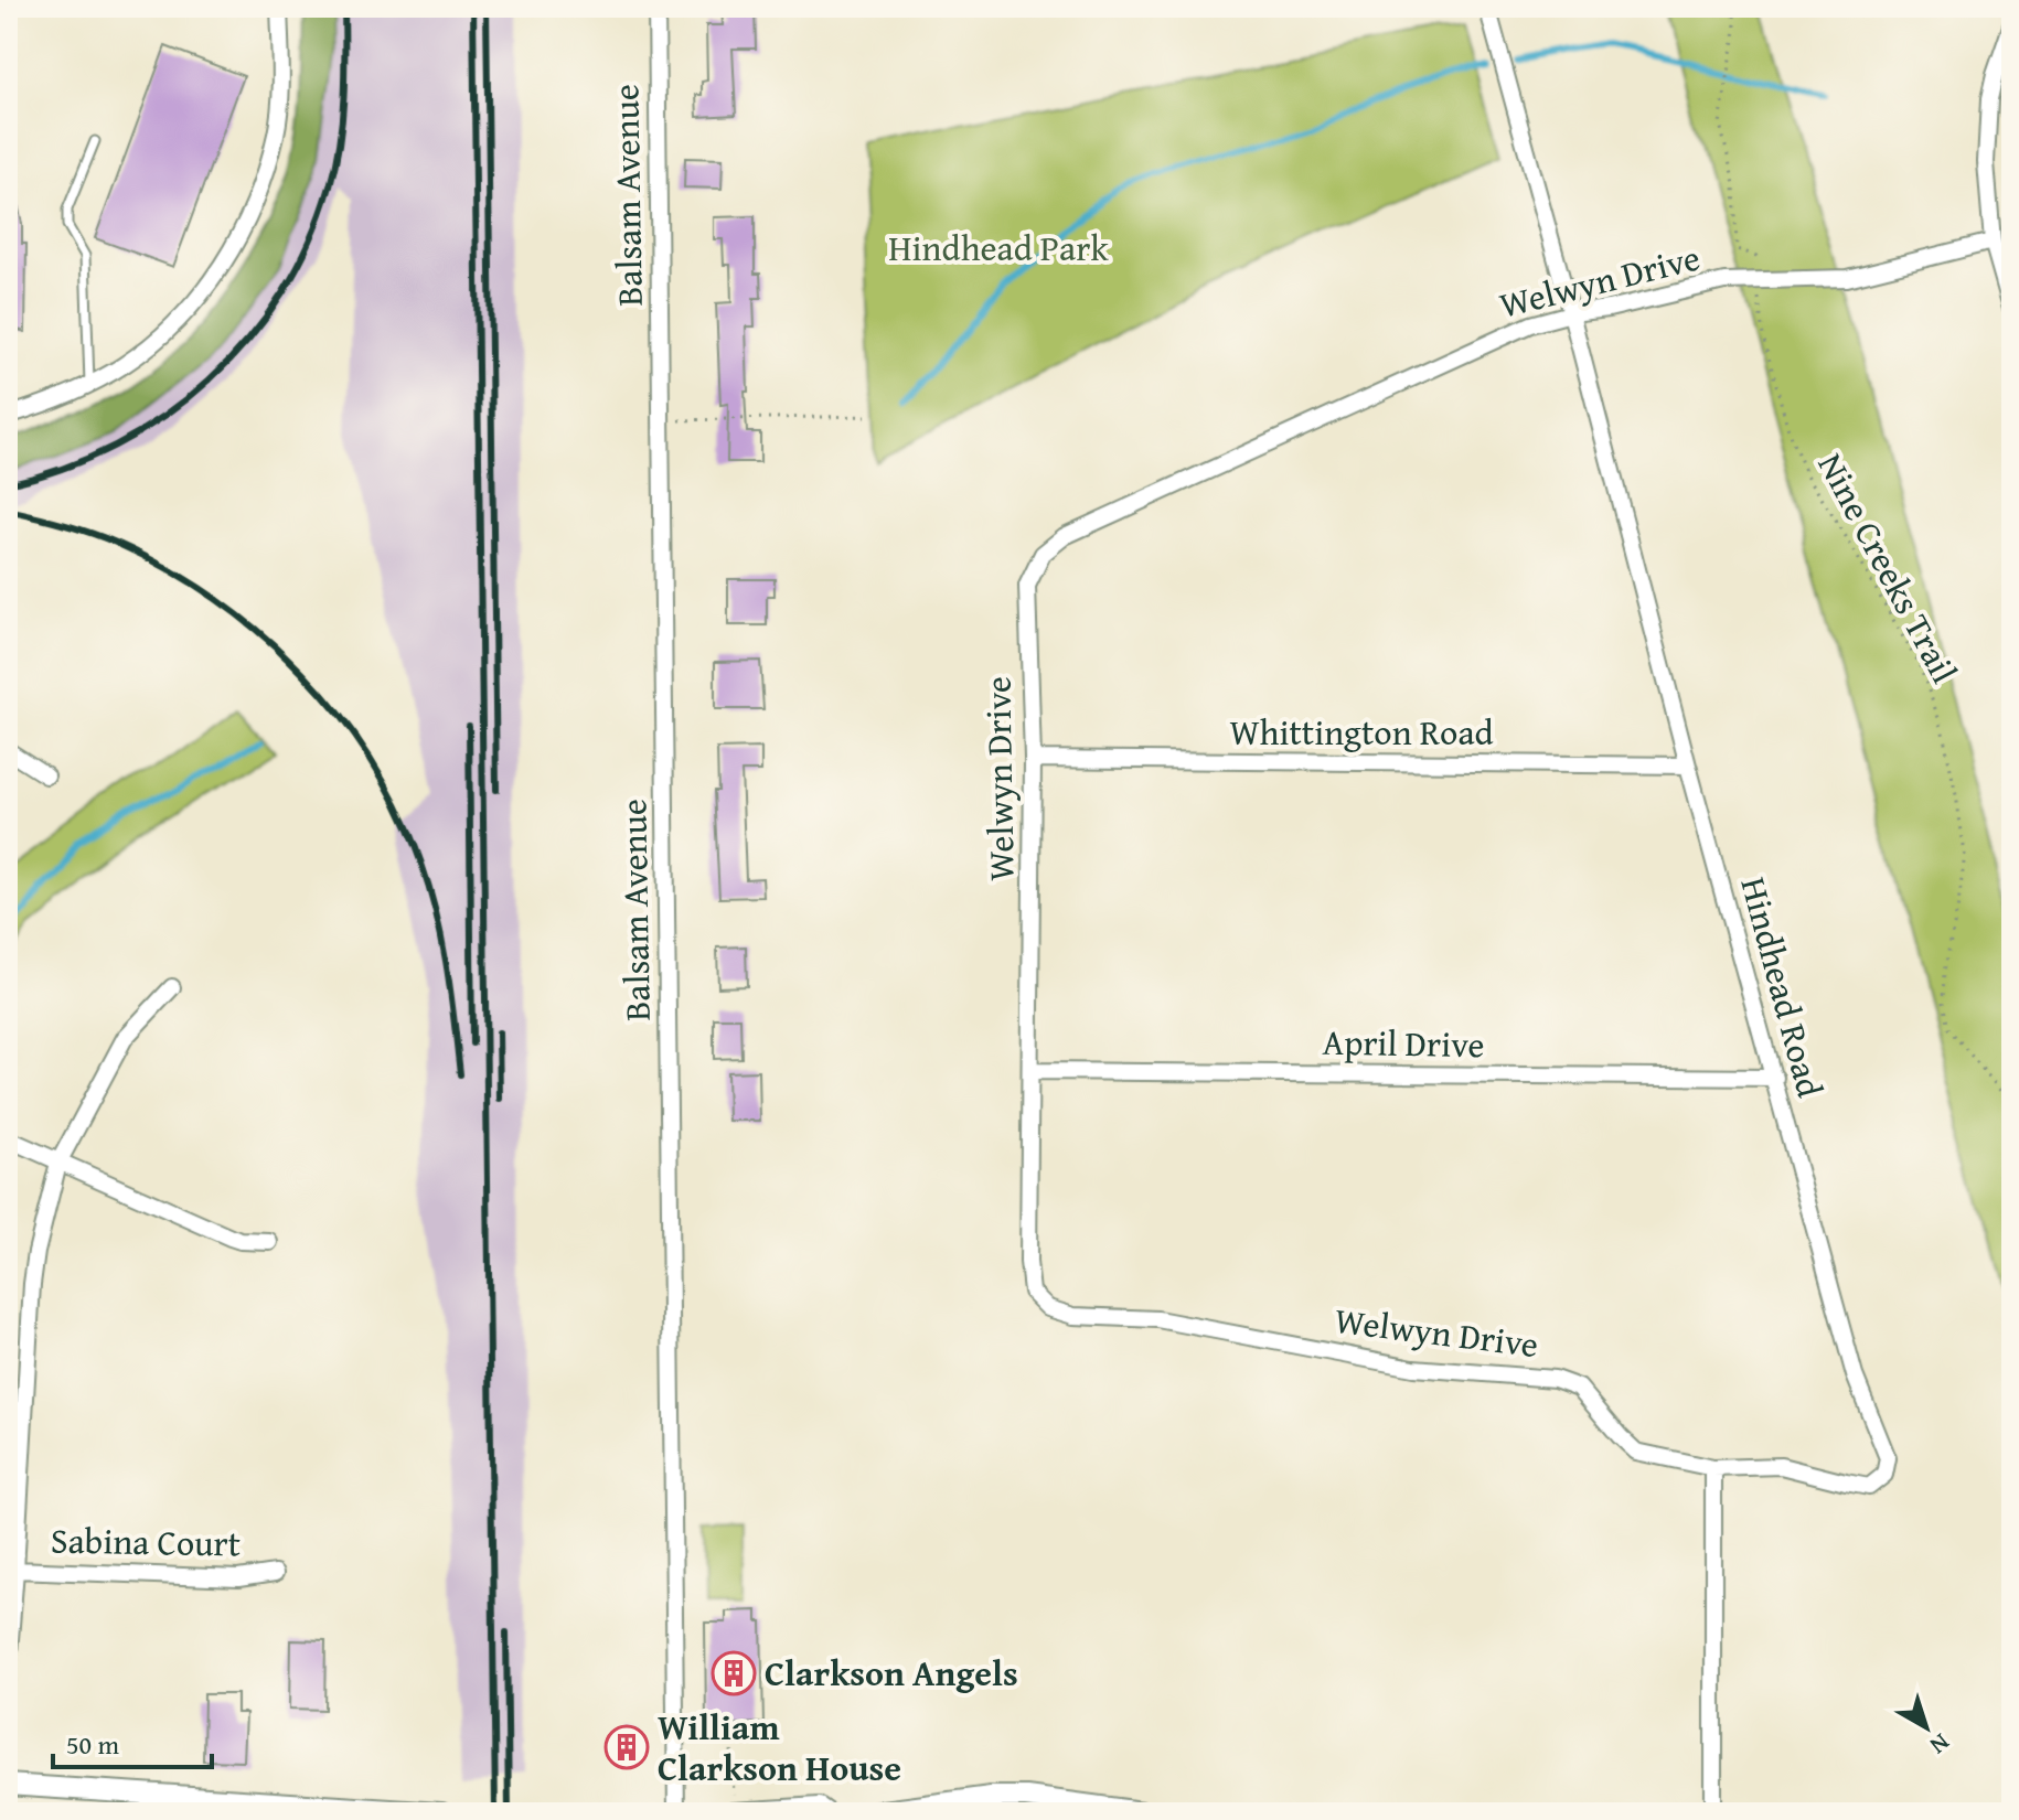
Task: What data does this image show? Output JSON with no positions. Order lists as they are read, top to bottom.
{
  "streets": {
    "street": [
      "Balsam Avenue",
      "Welwyn Drive",
      "Whittington Road",
      "Hindhead Road",
      "April Drive",
      "Sabina Court"
    ],
    "path": ["Nine Creeks Trail"]
  },
  "crossings": [
    ["Welwyn Drive", "Whittington Road"],
    ["Welwyn Drive", "Hindhead Road"],
    ["Welwyn Drive", "April Drive"],
    ["Whittington Road", "Hindhead Road"],
    ["Hindhead Road", "April Drive"]
  ],
  "parks": ["Hindhead Park"],
  "places": {
    "building": ["Clarkson Angels", "William Clarkson House"]
  },
  "scale_bar": "50 m",
  "north": "bottom right"
}
